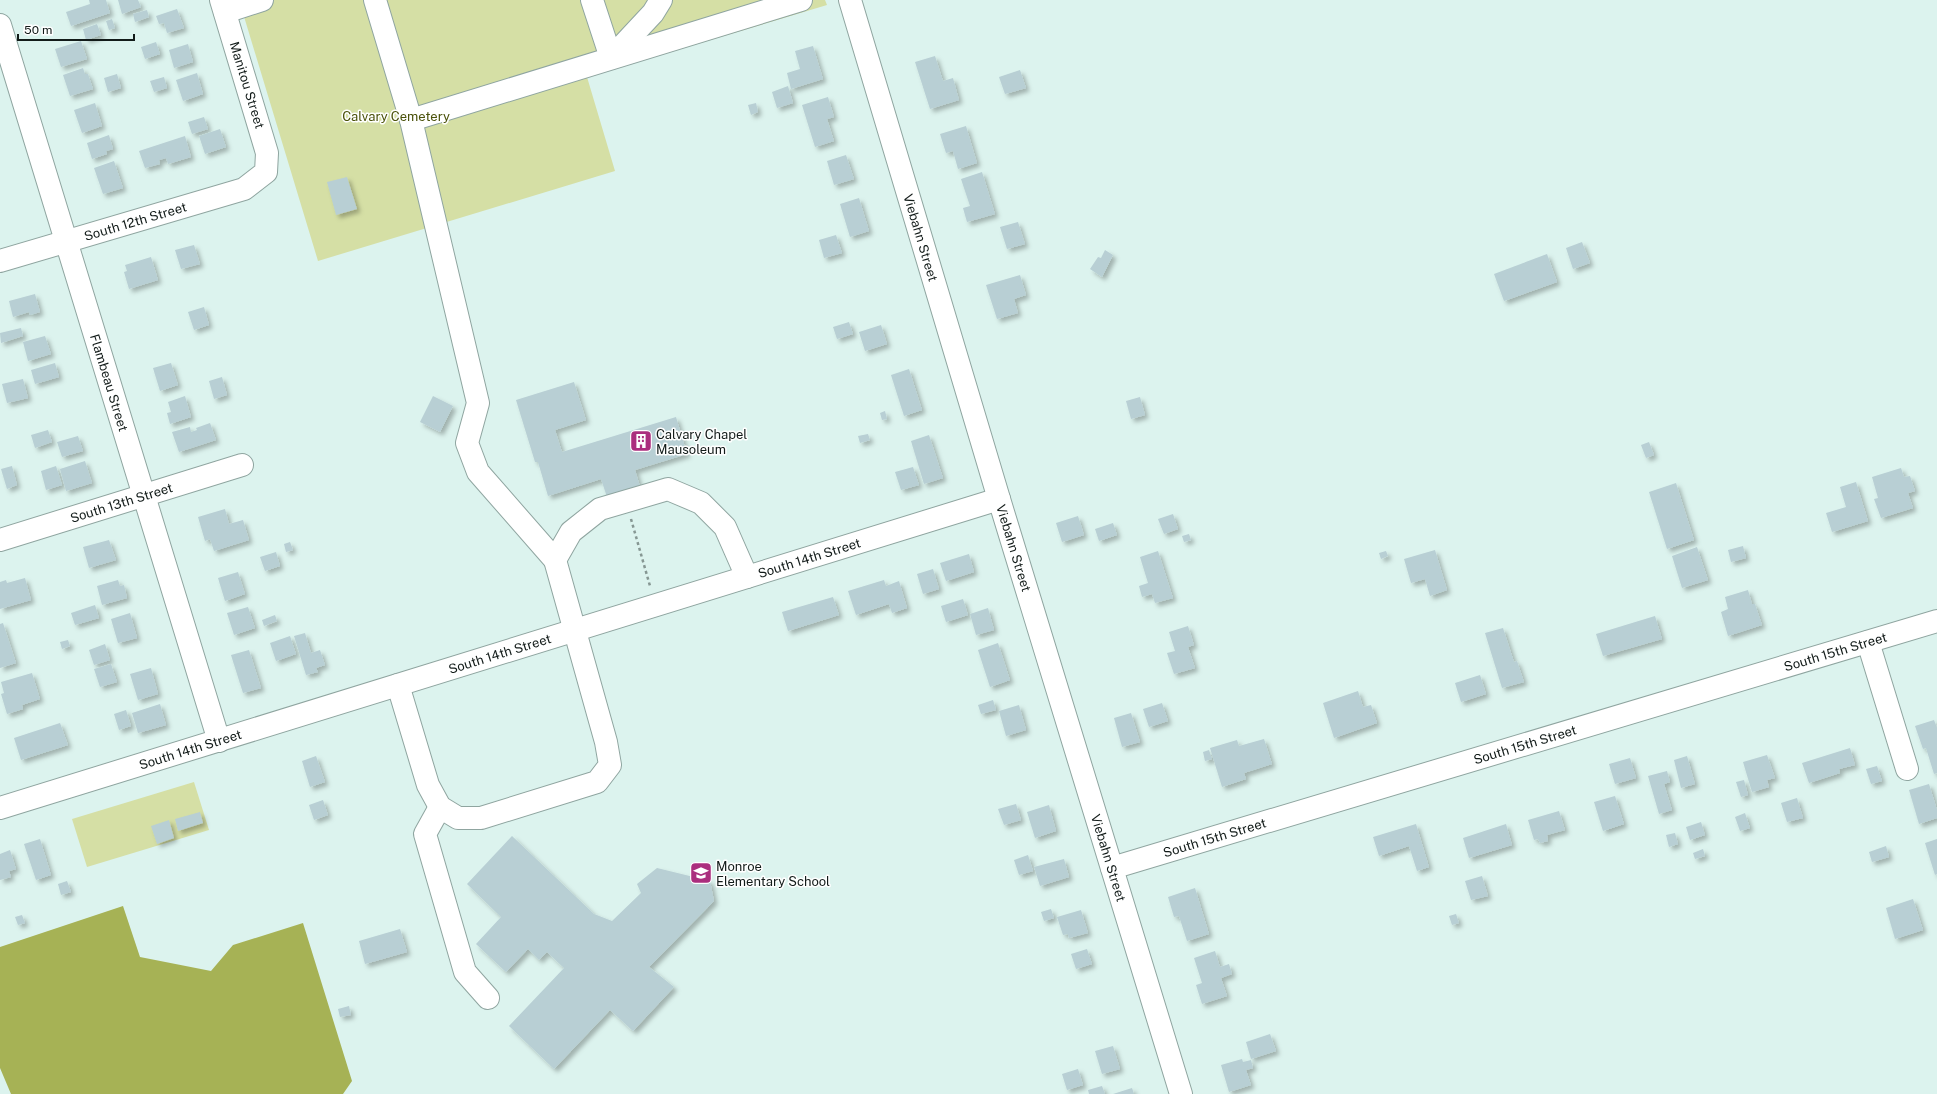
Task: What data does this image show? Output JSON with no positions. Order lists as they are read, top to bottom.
{
  "streets": {
    "street": [
      "Manitou Street",
      "South 12th Street",
      "Viebahn Street",
      "Flambeau Street",
      "South 13th Street",
      "South 14th Street",
      "South 15th Street"
    ]
  },
  "crossings": [
    ["Manitou Street", "South 12th Street"],
    ["South 12th Street", "Flambeau Street"],
    ["Viebahn Street", "South 14th Street"],
    ["Viebahn Street", "South 15th Street"],
    ["Flambeau Street", "South 13th Street"],
    ["Flambeau Street", "South 14th Street"]
  ],
  "parks": ["Calvary Cemetery"],
  "places": {
    "building": ["Calvary Chapel Mausoleum"],
    "school or university": ["Monroe Elementary School"]
  },
  "scale_bar": "50 m"
}
